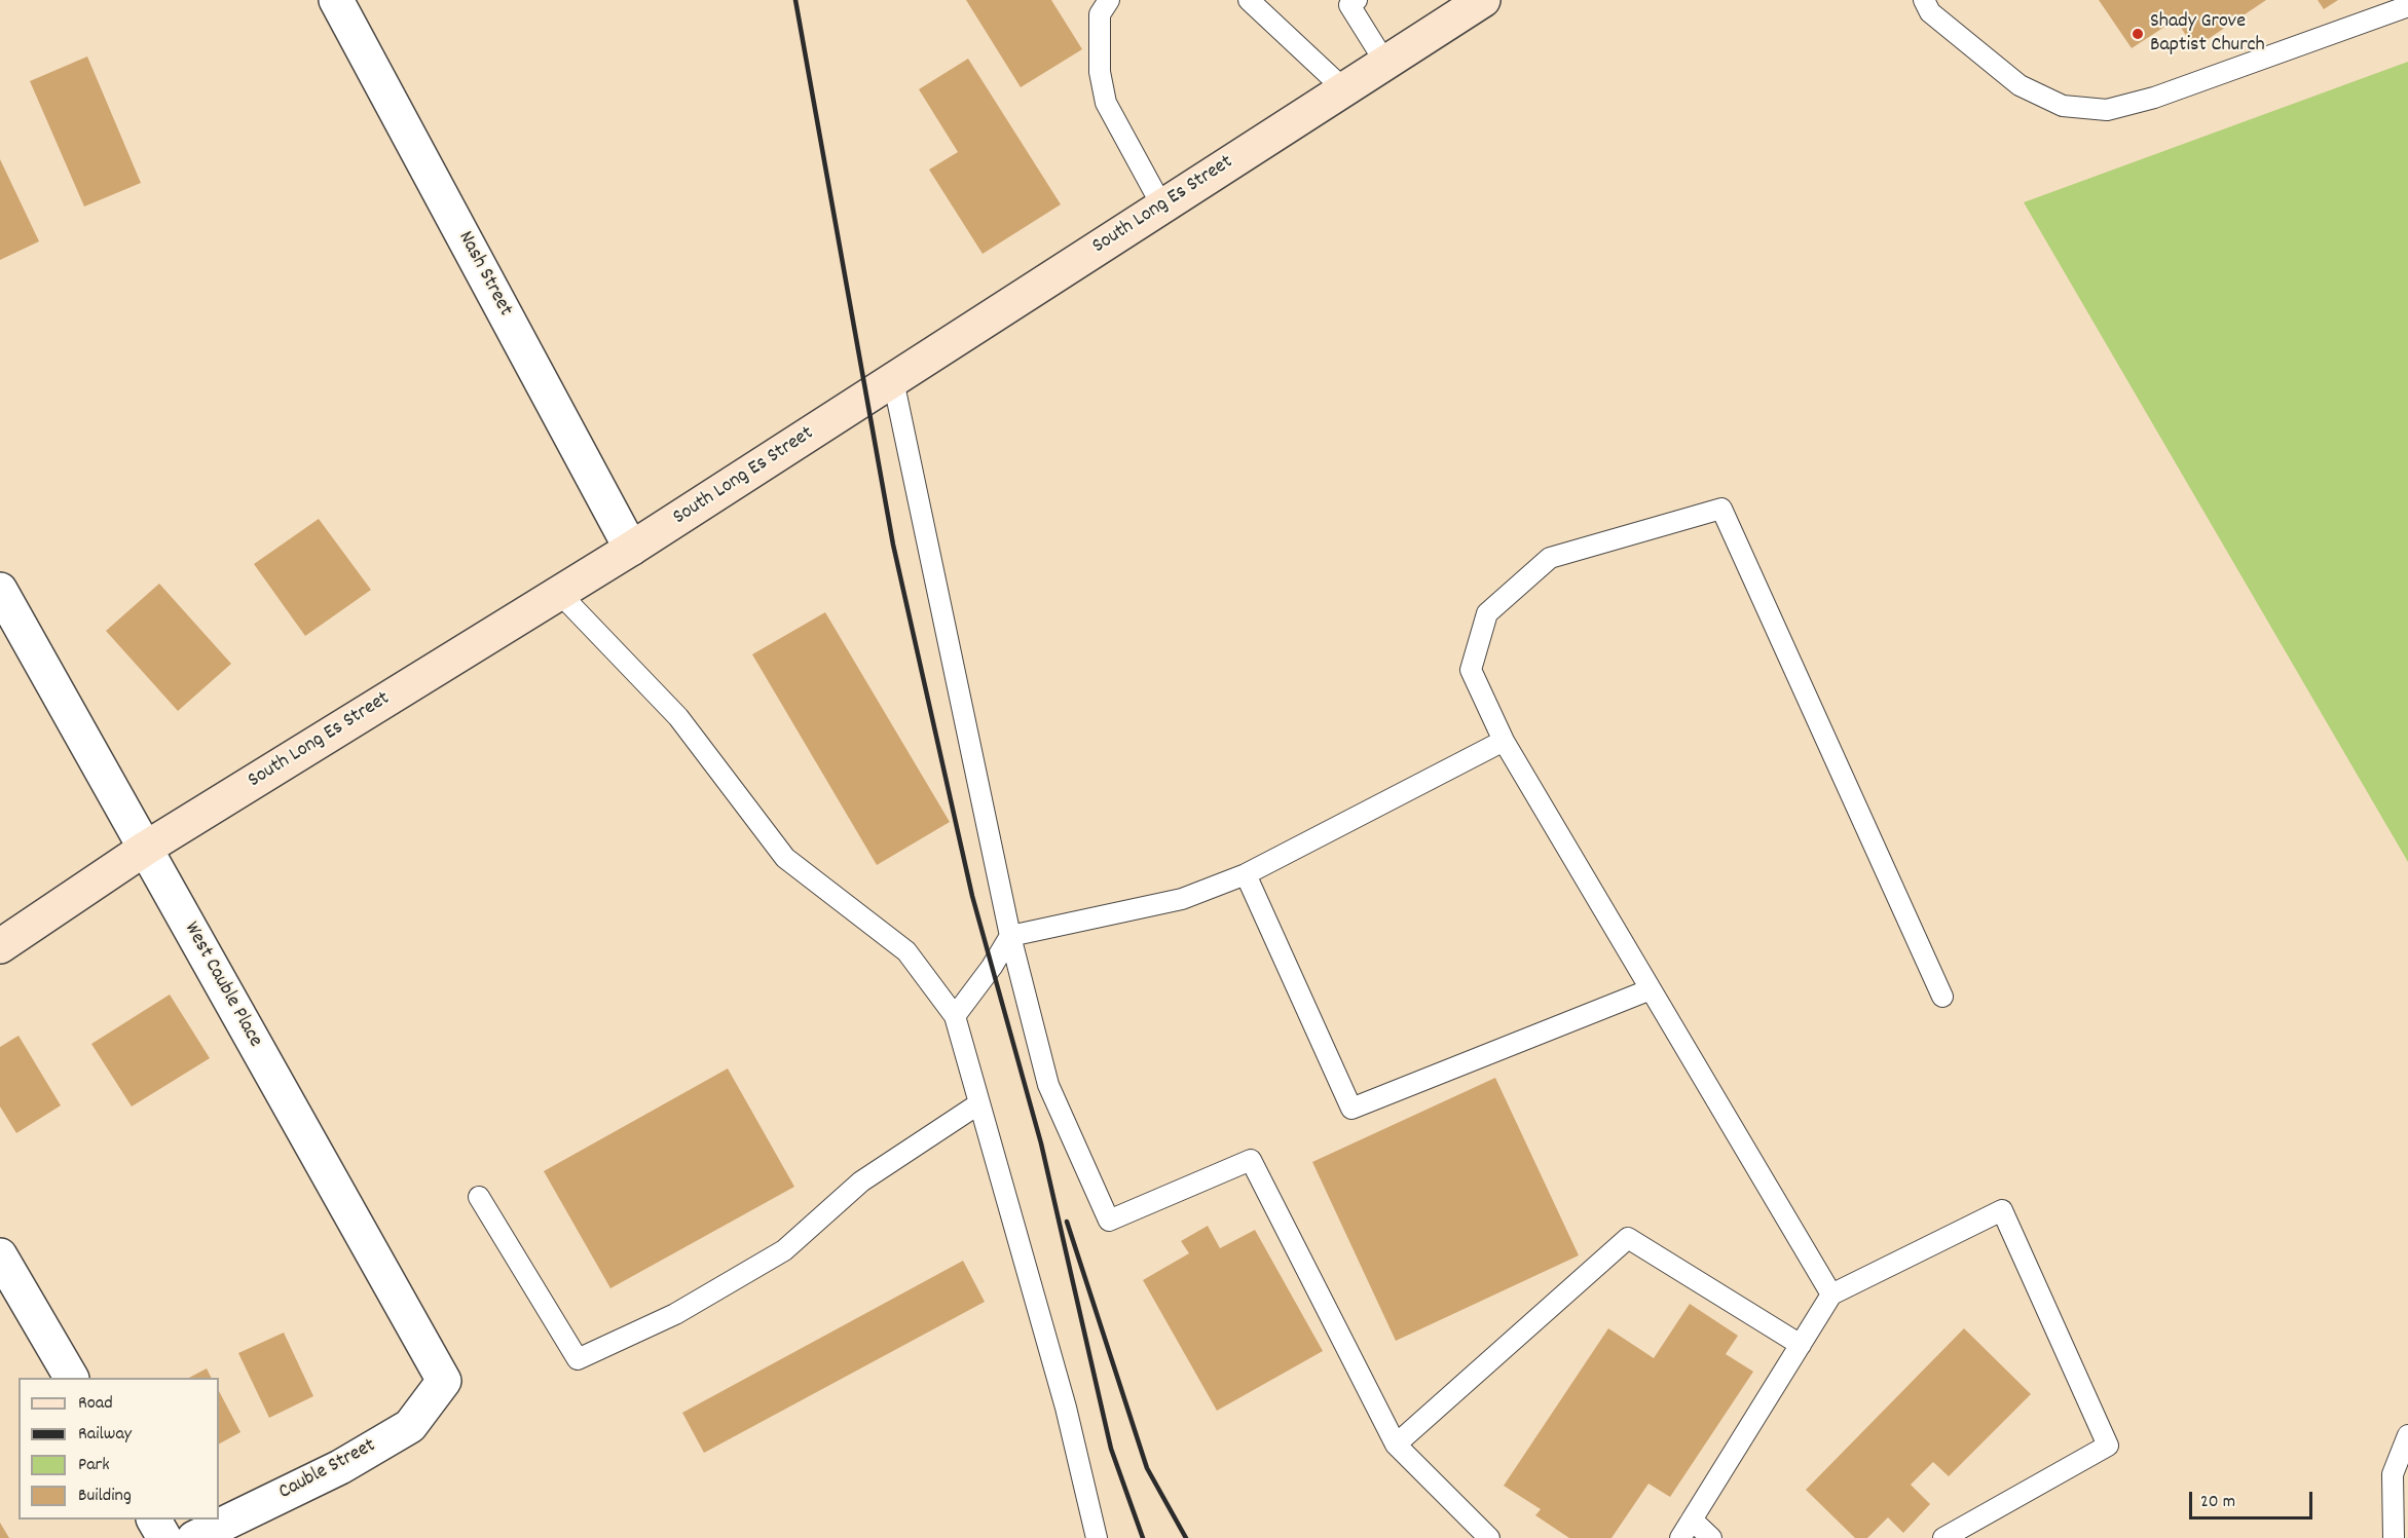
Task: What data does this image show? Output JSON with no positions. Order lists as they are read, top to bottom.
{
  "streets": {
    "street": [
      "South Long Es Street",
      "Nash Street",
      "West Cauble Place",
      "Cauble Street"
    ]
  },
  "crossings": [
    ["South Long Es Street", "Nash Street"],
    ["South Long Es Street", "West Cauble Place"],
    ["West Cauble Place", "Cauble Street"]
  ],
  "places": ["Shady Grove Baptist Church"],
  "legend": [
    "Road",
    "Railway",
    "Park",
    "Building"
  ],
  "scale_bar": "20 m"
}
